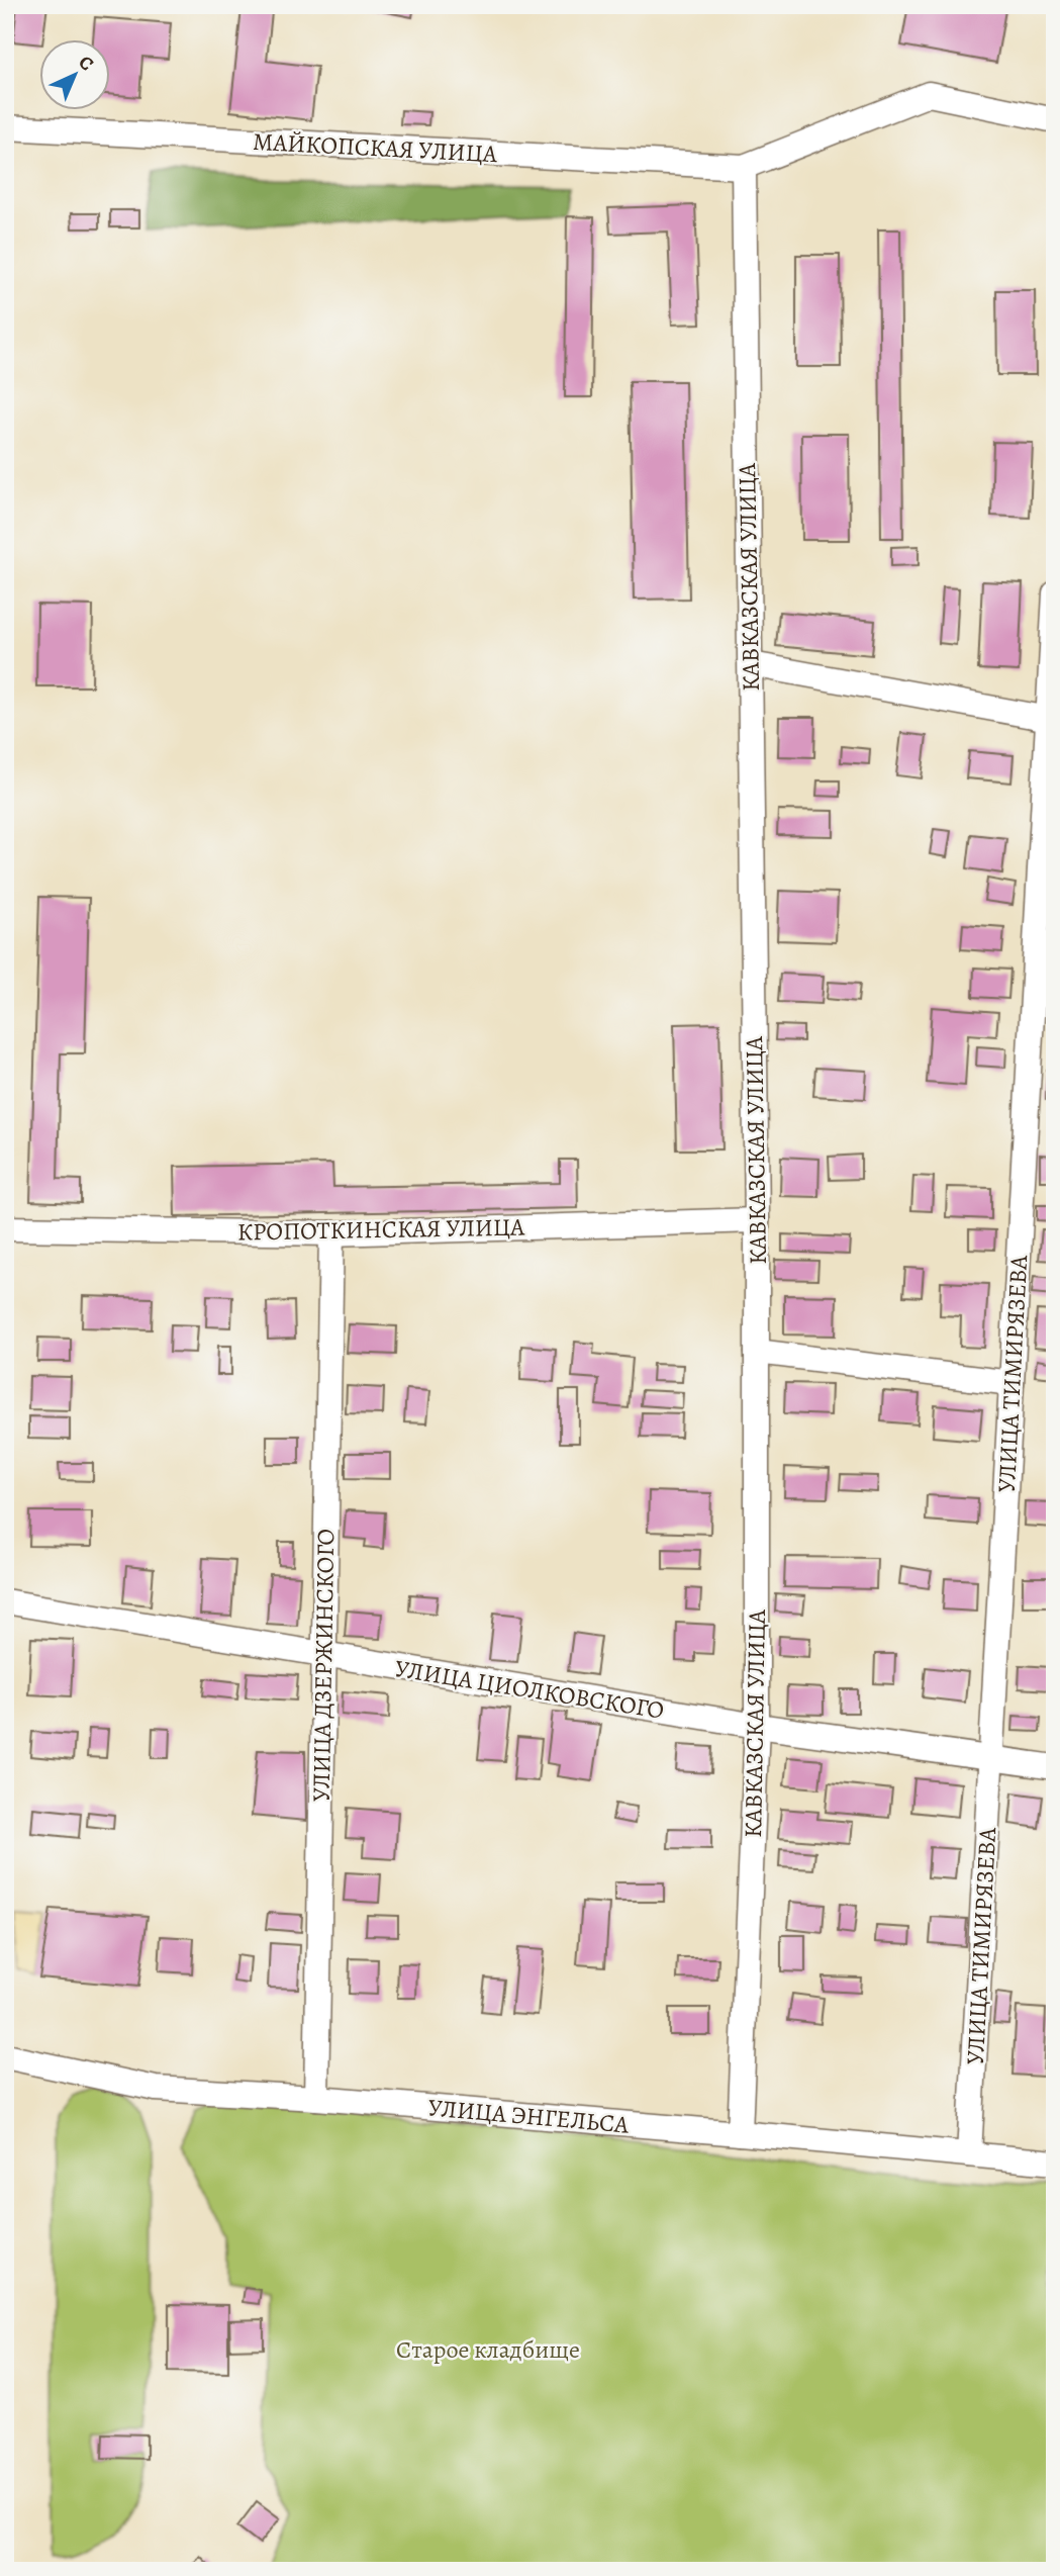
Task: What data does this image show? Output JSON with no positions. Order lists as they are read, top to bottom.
{
  "streets": {
    "street": [
      "МАЙКОПСКАЯ УЛИЦА",
      "КАВКАЗСКАЯ УЛИЦА",
      "КРОПОТКИНСКАЯ УЛИЦА",
      "УЛИЦА ТИМИРЯЗЕВА",
      "УЛИЦА ДЗЕРЖИНСКОГО",
      "УЛИЦА ЦИОЛКОВСКОГО",
      "УЛИЦА ЭНГЕЛЬСА"
    ]
  },
  "crossings": [
    ["МАЙКОПСКАЯ УЛИЦА", "КАВКАЗСКАЯ УЛИЦА"],
    ["КАВКАЗСКАЯ УЛИЦА", "КРОПОТКИНСКАЯ УЛИЦА"],
    ["КАВКАЗСКАЯ УЛИЦА", "УЛИЦА ЦИОЛКОВСКОГО"],
    ["КАВКАЗСКАЯ УЛИЦА", "УЛИЦА ЭНГЕЛЬСА"],
    ["КРОПОТКИНСКАЯ УЛИЦА", "УЛИЦА ДЗЕРЖИНСКОГО"],
    ["УЛИЦА ТИМИРЯЗЕВА", "УЛИЦА ЦИОЛКОВСКОГО"],
    ["УЛИЦА ТИМИРЯЗЕВА", "УЛИЦА ЭНГЕЛЬСА"],
    ["УЛИЦА ДЗЕРЖИНСКОГО", "УЛИЦА ЦИОЛКОВСКОГО"],
    ["УЛИЦА ДЗЕРЖИНСКОГО", "УЛИЦА ЭНГЕЛЬСА"]
  ],
  "parks": ["Старое кладбище"],
  "north": "top right"
}
